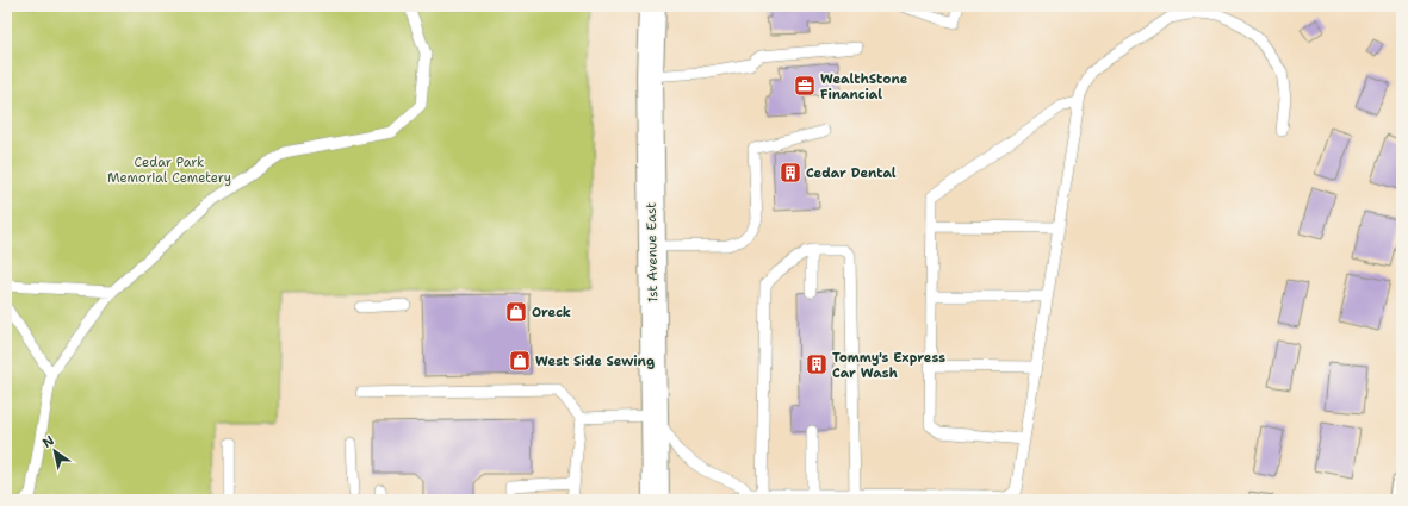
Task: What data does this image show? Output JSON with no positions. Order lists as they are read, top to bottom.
{
  "streets": {
    "main road": ["1st Avenue East"]
  },
  "parks": ["Cedar Park Memorial Cemetery"],
  "places": {
    "office": ["WealthStone Financial"],
    "building": ["Cedar Dental", "Tommy's Express Car Wash"],
    "shop": ["Oreck", "West Side Sewing"]
  },
  "north": "top left"
}
